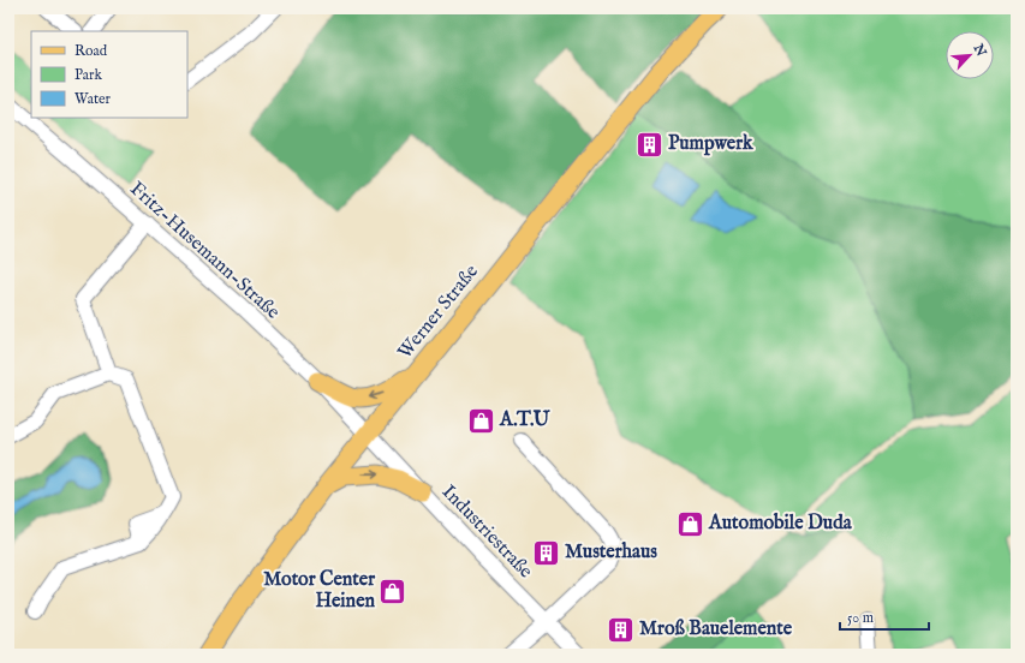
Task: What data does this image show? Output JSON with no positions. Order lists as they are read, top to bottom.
{
  "streets": {
    "main road": ["Werner Straße"],
    "street": ["Fritz-Husemann-Straße", "Industriestraße"]
  },
  "crossings": [
    ["Fritz-Husemann-Straße", "Werner Straße"],
    ["Fritz-Husemann-Straße", "Industriestraße"],
    ["Werner Straße", "Industriestraße"]
  ],
  "places": {
    "building": ["Pumpwerk", "Musterhaus", "Mroß Bauelemente"],
    "shop": ["A.T.U", "Automobile Duda", "Motor Center Heinen"]
  },
  "legend": ["Road", "Park", "Water"],
  "scale_bar": "50 m",
  "north": "top right"
}
